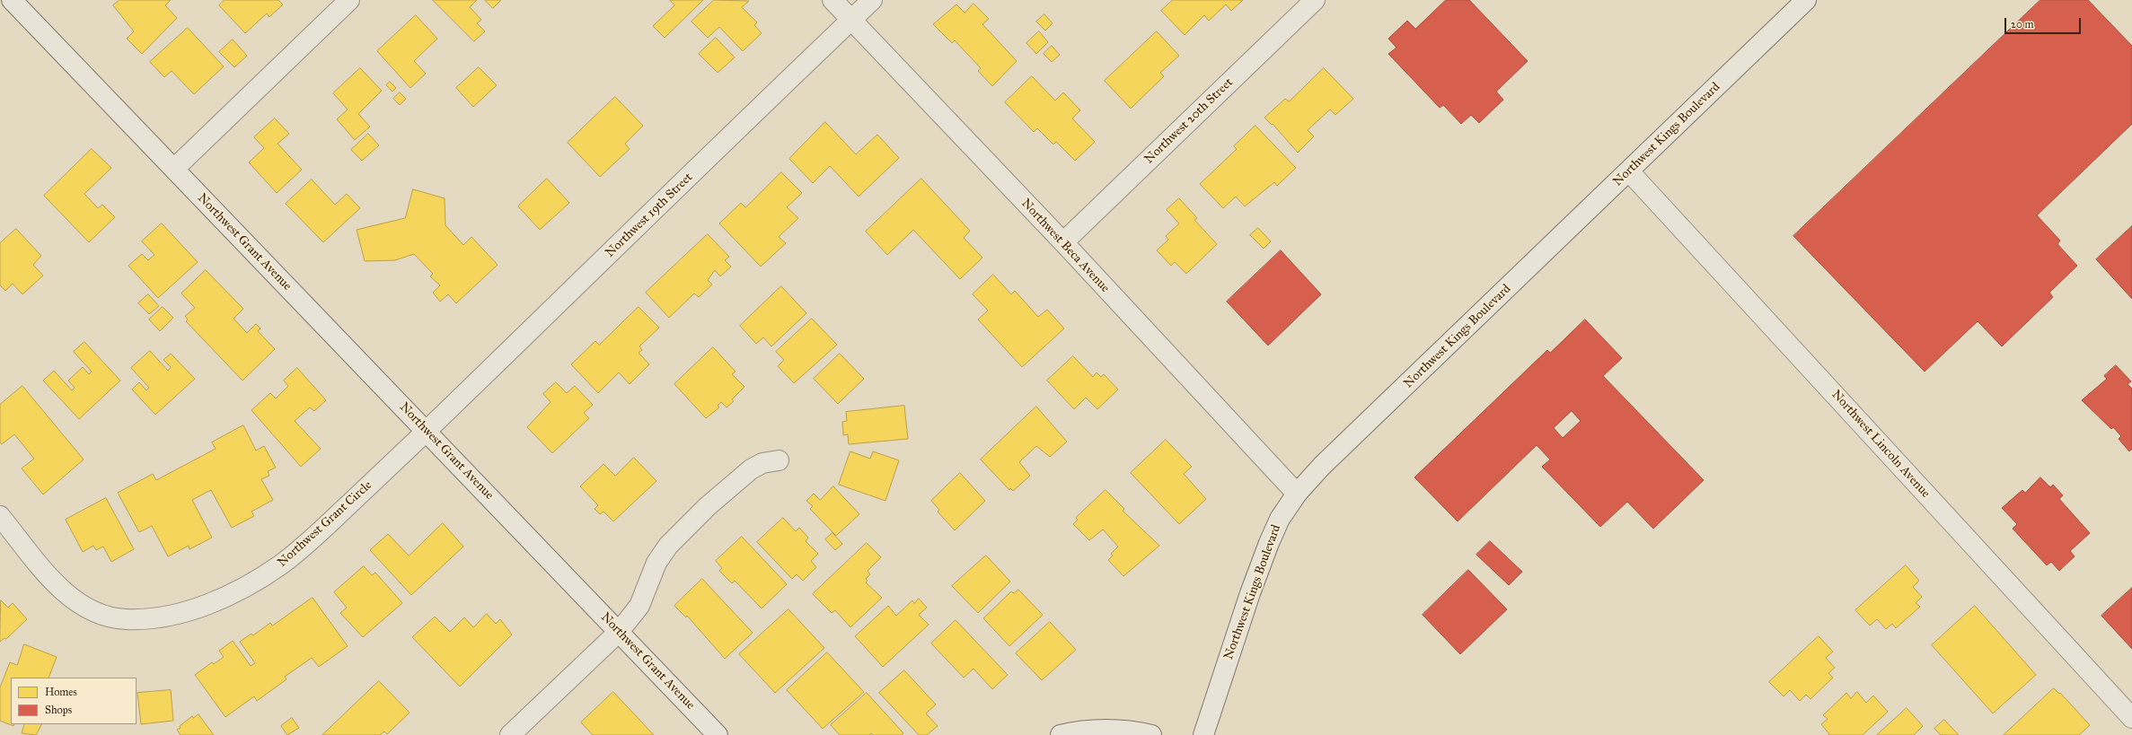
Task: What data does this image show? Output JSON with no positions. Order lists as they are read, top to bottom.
{
  "streets": {
    "street": [
      "Northwest 20th Street",
      "Northwest Kings Boulevard",
      "Northwest 19th Street",
      "Northwest Grant Avenue",
      "Northwest Beca Avenue",
      "Northwest Lincoln Avenue",
      "Northwest Grant Circle"
    ]
  },
  "crossings": [
    ["Northwest 20th Street", "Northwest Beca Avenue"],
    ["Northwest Kings Boulevard", "Northwest Beca Avenue"],
    ["Northwest Kings Boulevard", "Northwest Lincoln Avenue"],
    ["Northwest 19th Street", "Northwest Grant Avenue"],
    ["Northwest 19th Street", "Northwest Beca Avenue"],
    ["Northwest 19th Street", "Northwest Grant Circle"],
    ["Northwest Grant Avenue", "Northwest Grant Circle"]
  ],
  "legend": ["Homes", "Shops"],
  "scale_bar": "20 m"
}
